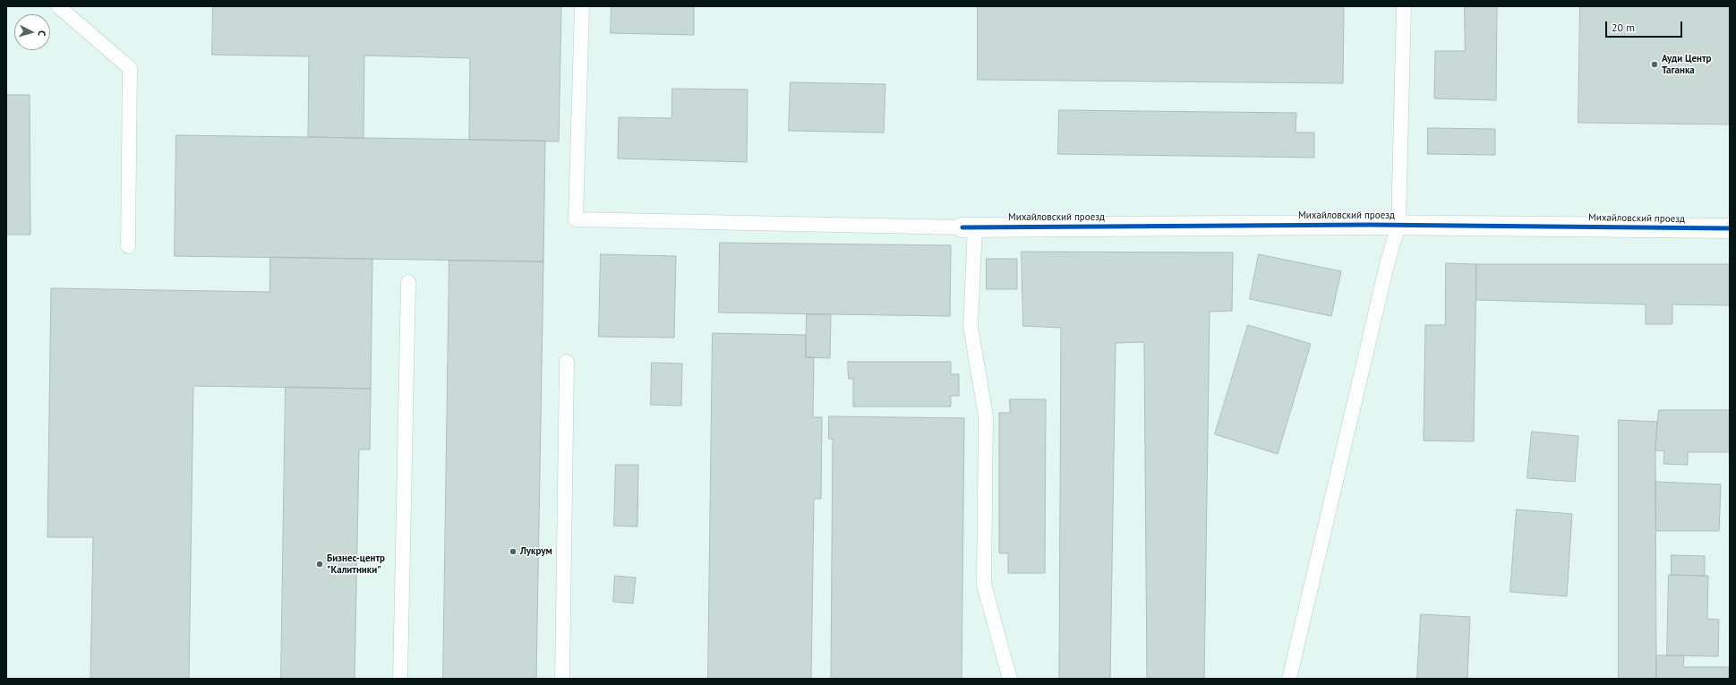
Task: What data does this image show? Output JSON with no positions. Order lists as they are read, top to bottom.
{
  "streets": {
    "street": ["Михайловский проезд"]
  },
  "places": ["Ауди Центр Таганка", "Лукрум", "Бизнес-центр \"Калитники\""],
  "scale_bar": "20 m",
  "north": "right"
}
